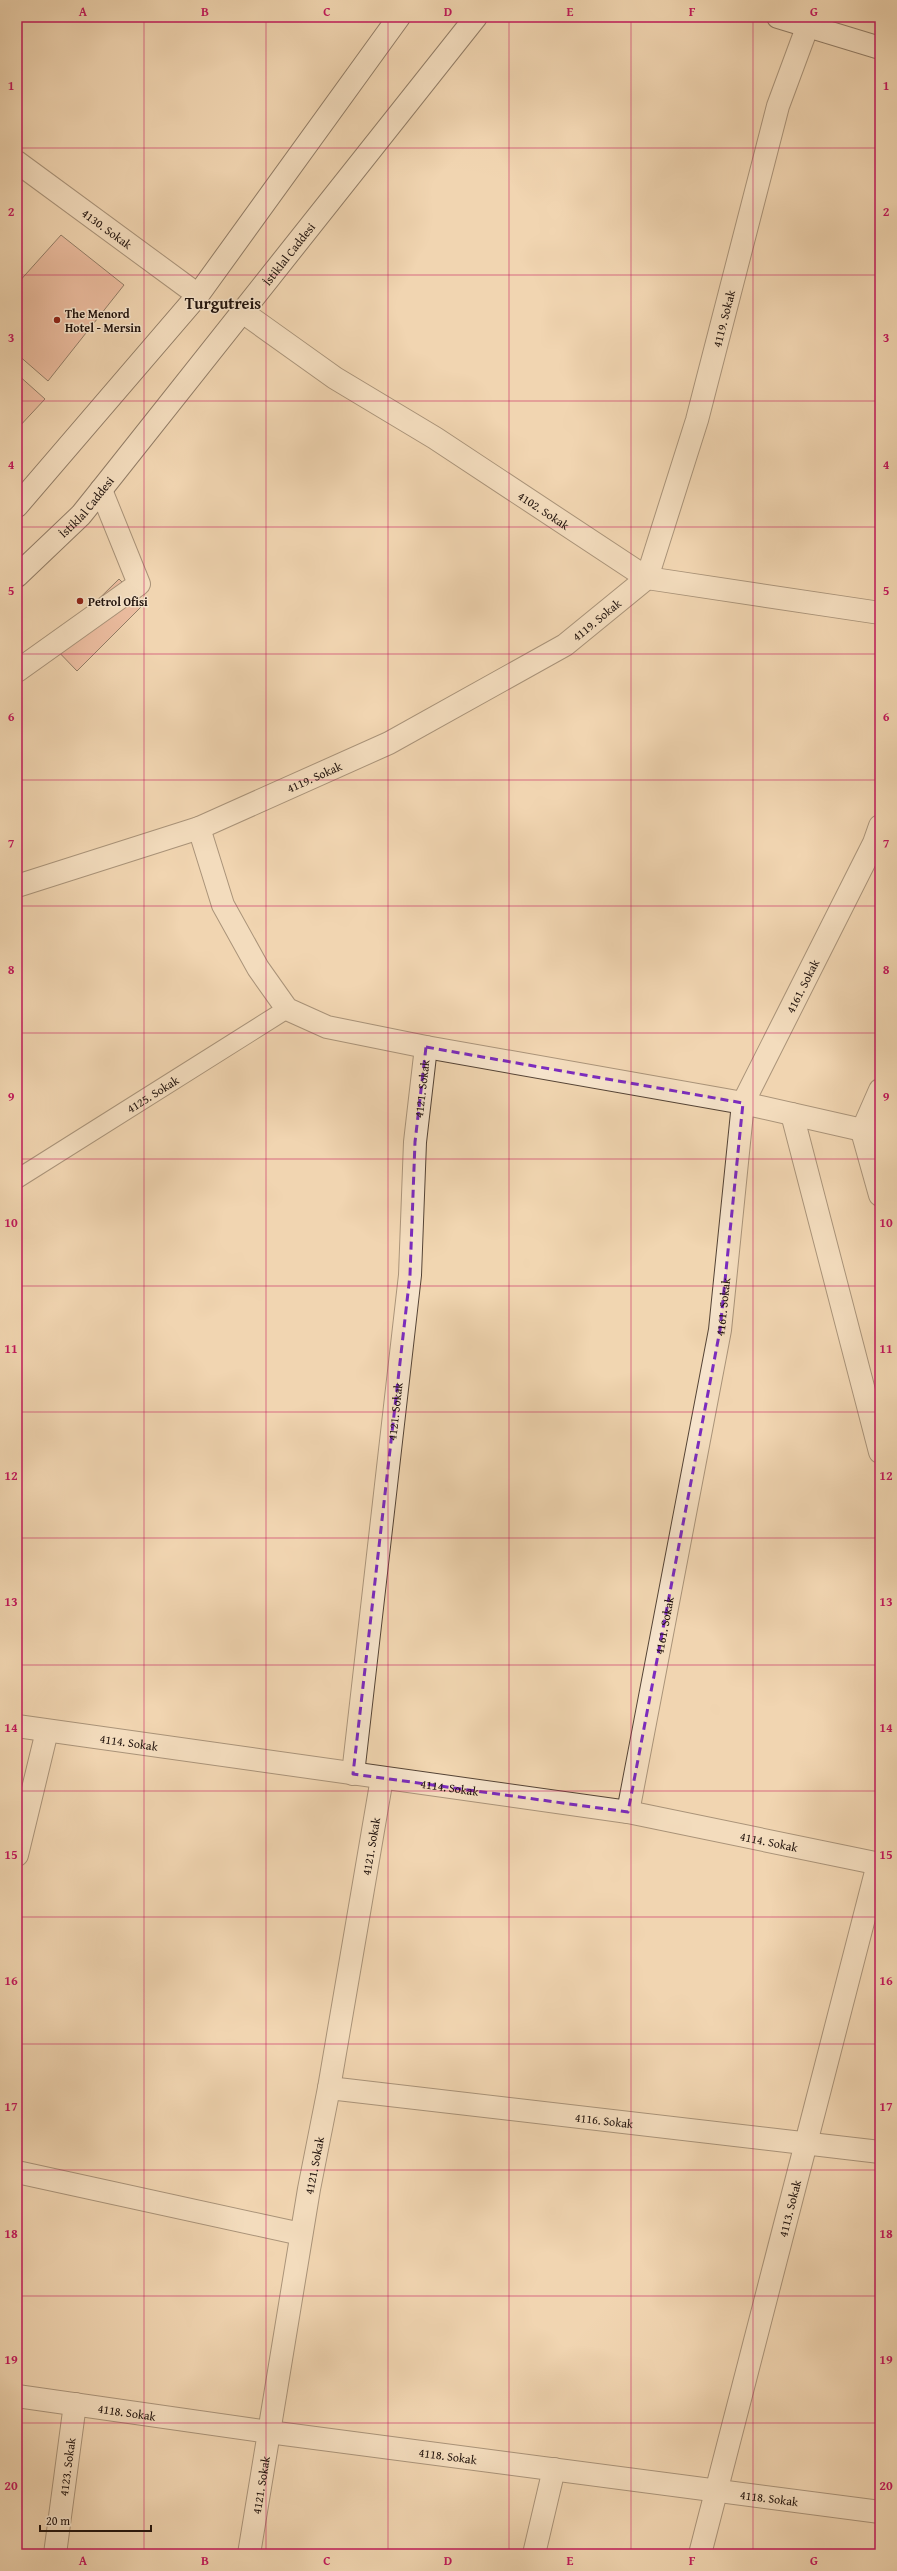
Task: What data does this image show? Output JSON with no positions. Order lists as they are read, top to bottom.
{
  "streets": {
    "street": [
      "4130. Sokak",
      "İstiklal Caddesi",
      "4119. Sokak",
      "4102. Sokak",
      "4161. Sokak",
      "4121. Sokak",
      "4114. Sokak",
      "4116. Sokak",
      "4113. Sokak",
      "4118. Sokak",
      "4123. Sokak"
    ],
    "lane": ["4125. Sokak"]
  },
  "crossings": [
    ["İstiklal Caddesi", "4102. Sokak"],
    ["4119. Sokak", "4102. Sokak"],
    ["4161. Sokak", "4114. Sokak"],
    ["4121. Sokak", "4114. Sokak"],
    ["4121. Sokak", "4116. Sokak"],
    ["4121. Sokak", "4118. Sokak"],
    ["4114. Sokak", "4113. Sokak"],
    ["4116. Sokak", "4113. Sokak"],
    ["4113. Sokak", "4118. Sokak"],
    ["4118. Sokak", "4123. Sokak"]
  ],
  "districts": ["Turgutreis"],
  "places": ["The Menord Hotel - Mersin", "Petrol Ofisi"],
  "scale_bar": "20 m",
  "grid": {
    "columns": [
      "A",
      "B",
      "C",
      "D",
      "E",
      "F",
      "G"
    ],
    "rows": [
      "1",
      "2",
      "3",
      "4",
      "5",
      "6",
      "7",
      "8",
      "9",
      "10",
      "11",
      "12",
      "13",
      "14",
      "15",
      "16",
      "17",
      "18",
      "19",
      "20"
    ]
  }
}
